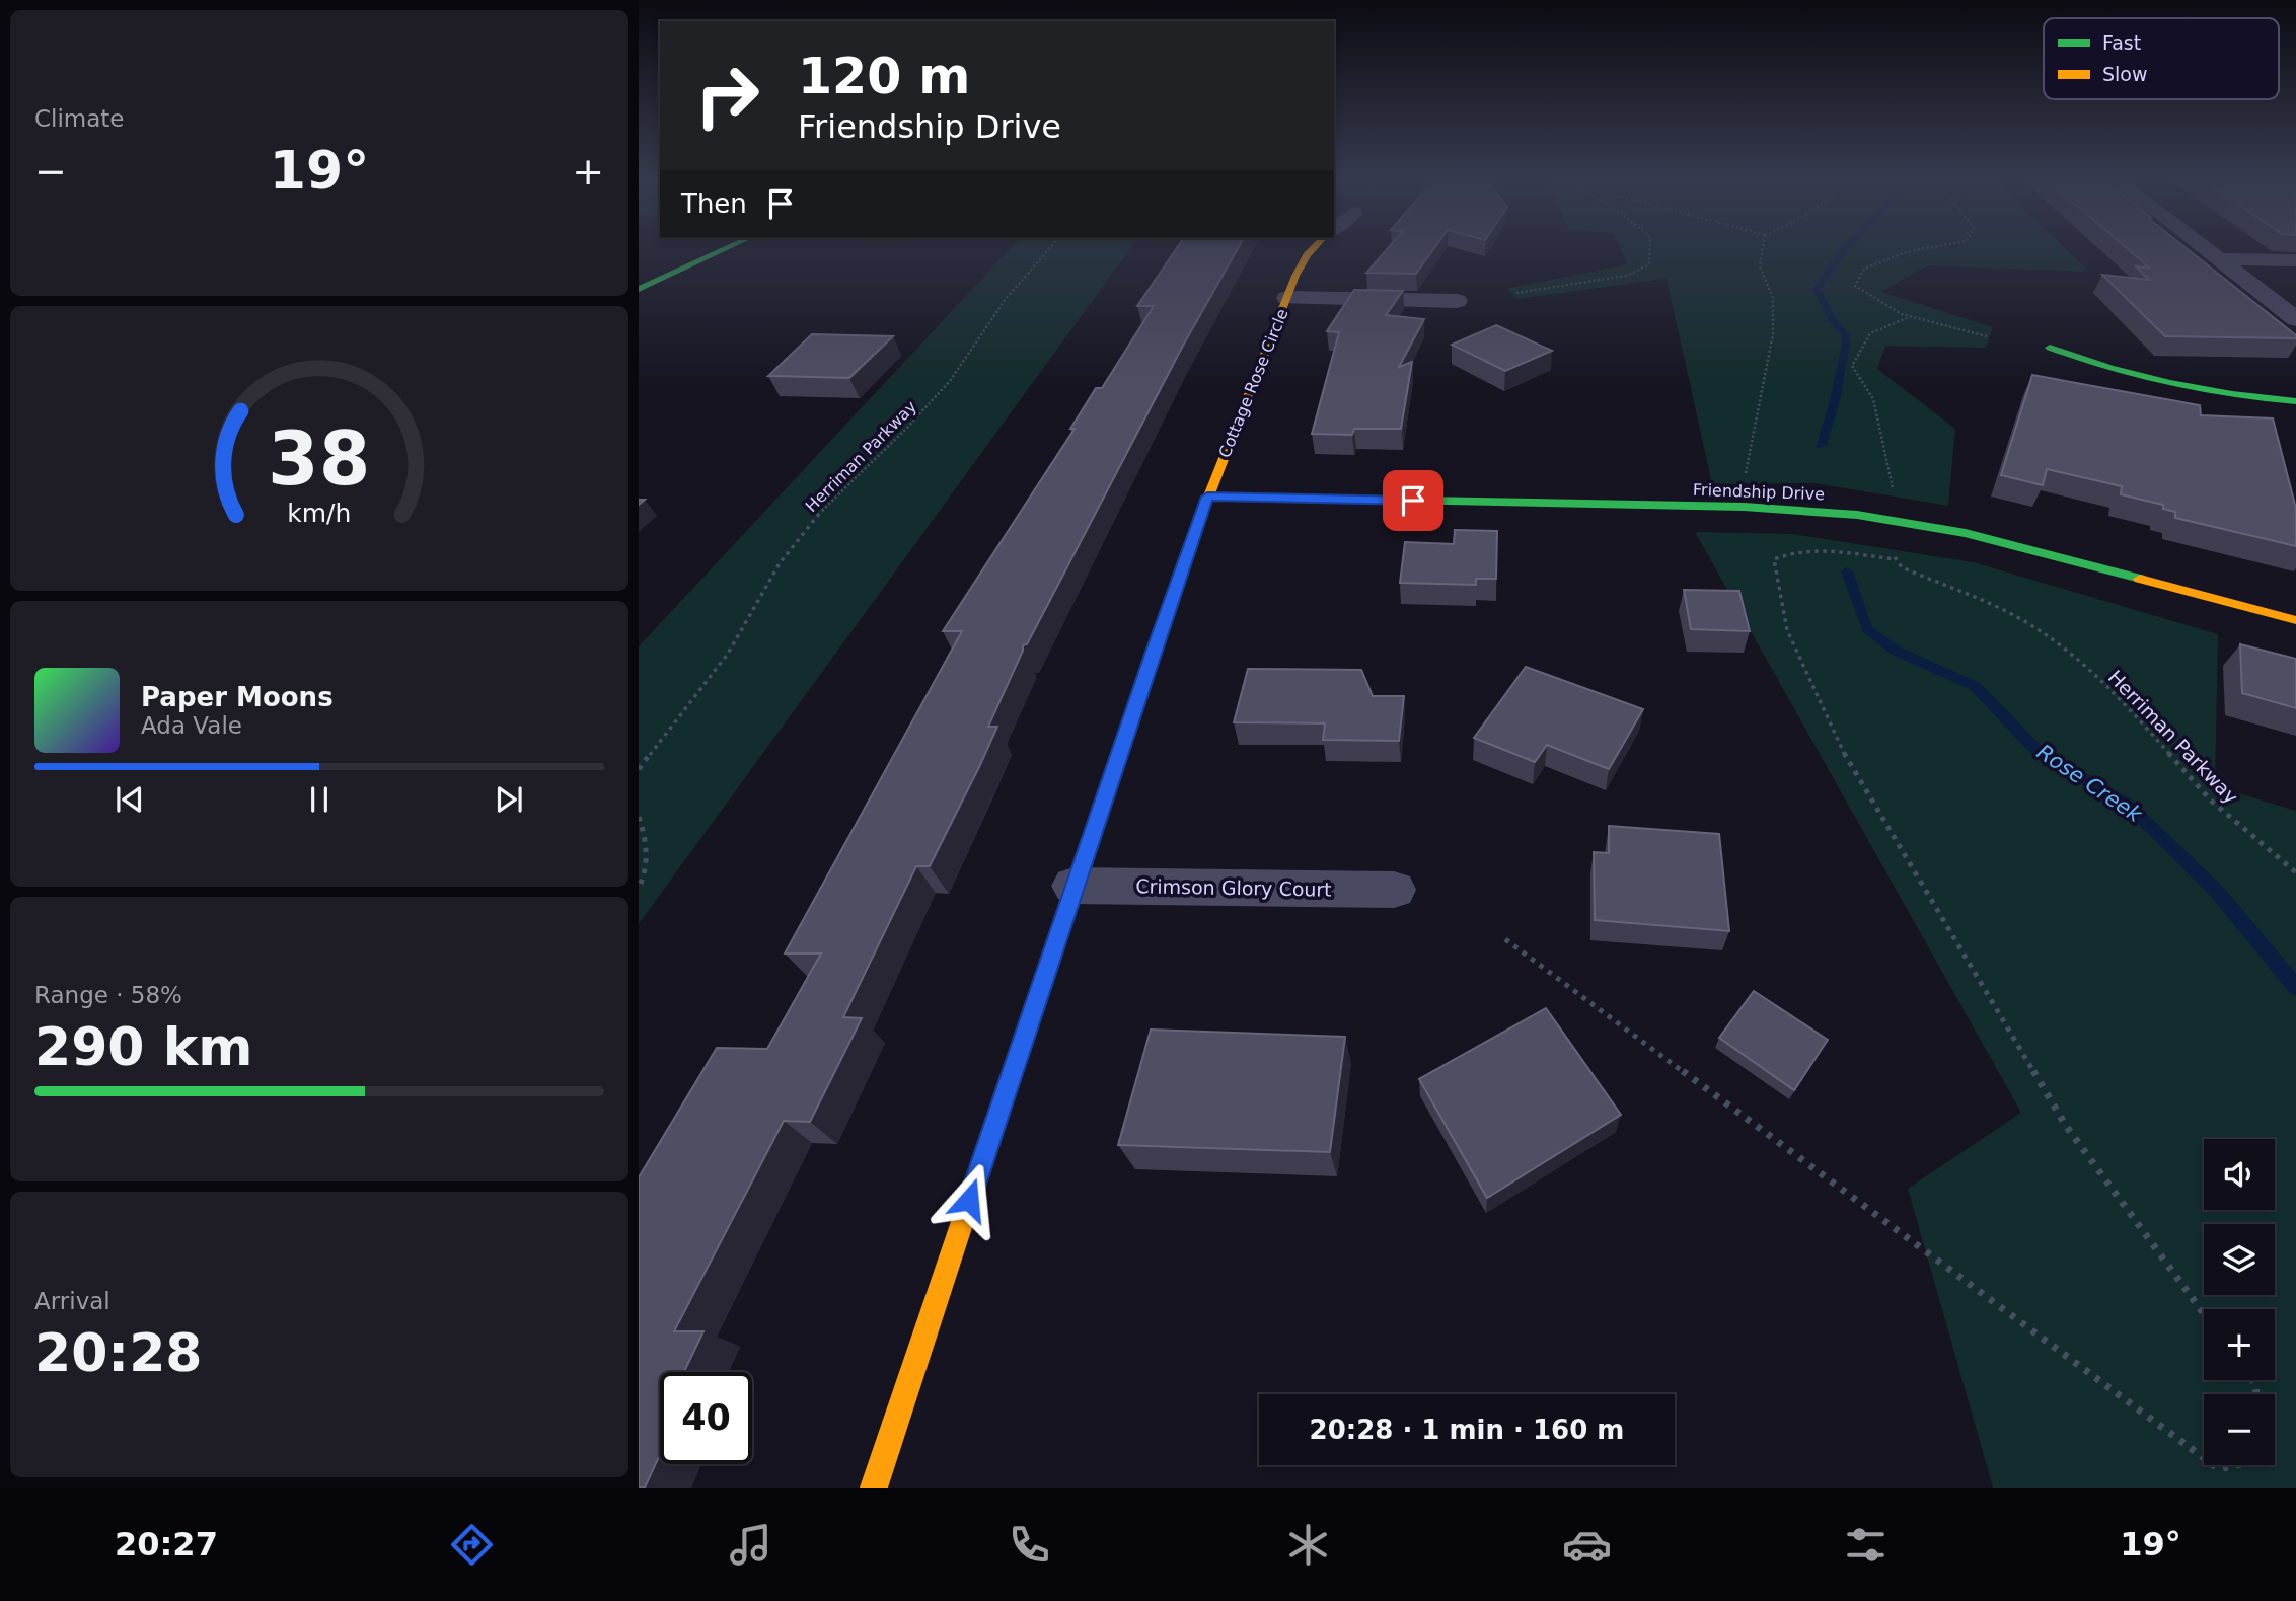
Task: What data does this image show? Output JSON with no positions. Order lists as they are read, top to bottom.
{
  "streets": {
    "street": ["Cottage Rose Circle", "Friendship Drive", "Crimson Glory Court"],
    "path": ["Herriman Parkway"]
  },
  "crossings": [
    ["Cottage Rose Circle", "Friendship Drive"],
    ["Cottage Rose Circle", "Crimson Glory Court"]
  ],
  "water": ["Rose Creek"],
  "legend": ["Fast", "Slow"],
  "page": {
    "tile": [
      "Climate",
      ["Range · 58%", "290 km"],
      ["Arrival", "20:28"]
    ],
    "turn": ["120 m", "Friendship Drive"],
    "heat": ["−", "19°", "+"],
    "then": "Then",
    "song": ["Paper Moons", "Ada Vale"],
    "map_buttons": ["+", "−"],
    "limit": "40",
    "trip": "20:28 · 1 min · 160 m",
    "tabs": ["20:27", "19°"],
    "gauge": ["38", "km/h"]
  }
}
